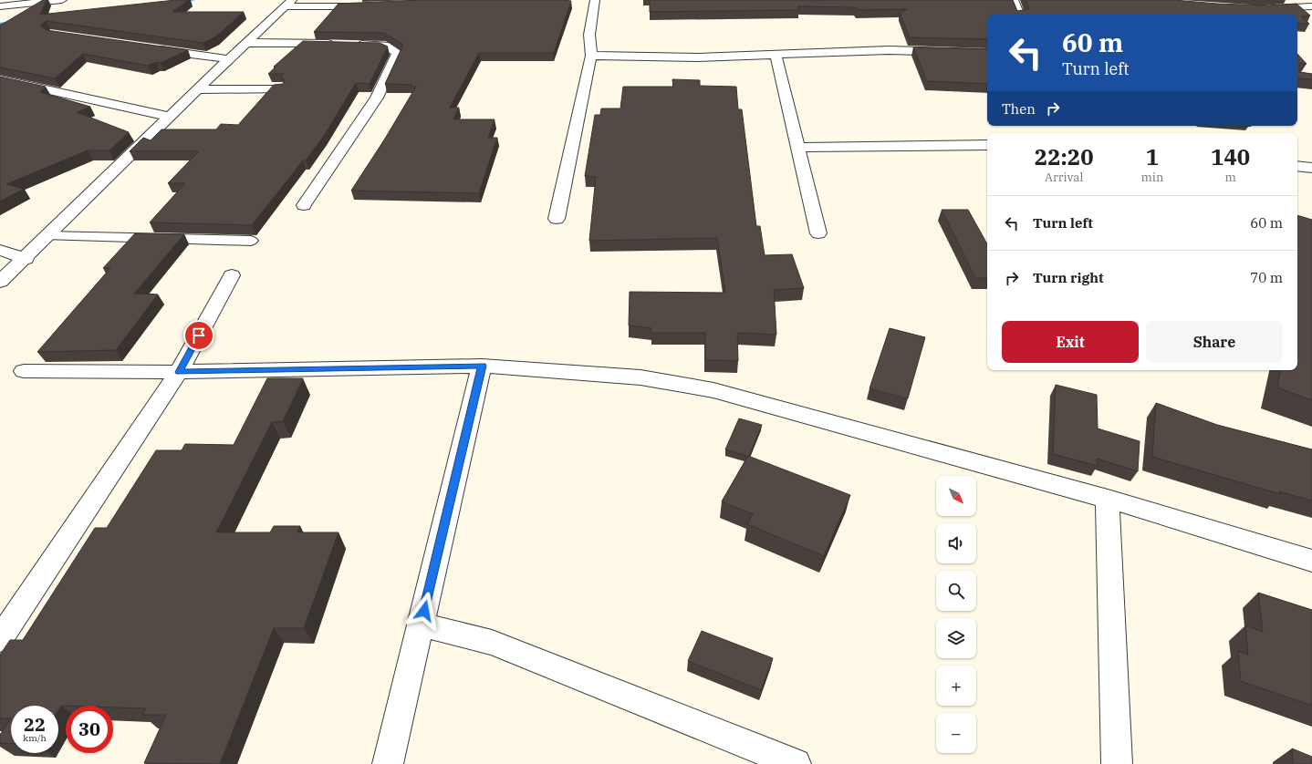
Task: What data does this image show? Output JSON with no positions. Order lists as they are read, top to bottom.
{
  "north": "bottom right",
  "page": {
    "turn": ["60 m", "Turn left"],
    "then": "Then",
    "eta": [
      "22:20",
      "Arrival",
      "1",
      "min",
      "140",
      "m"
    ],
    "list": [
      {
        "name": "Turn left",
        "value": "60 m"
      },
      {
        "name": "Turn right",
        "value": "70 m"
      }
    ],
    "buttons": ["Exit", "Share"],
    "map_buttons": ["+", "−"],
    "speed": "22 km/h",
    "limit": "30"
  }
}
